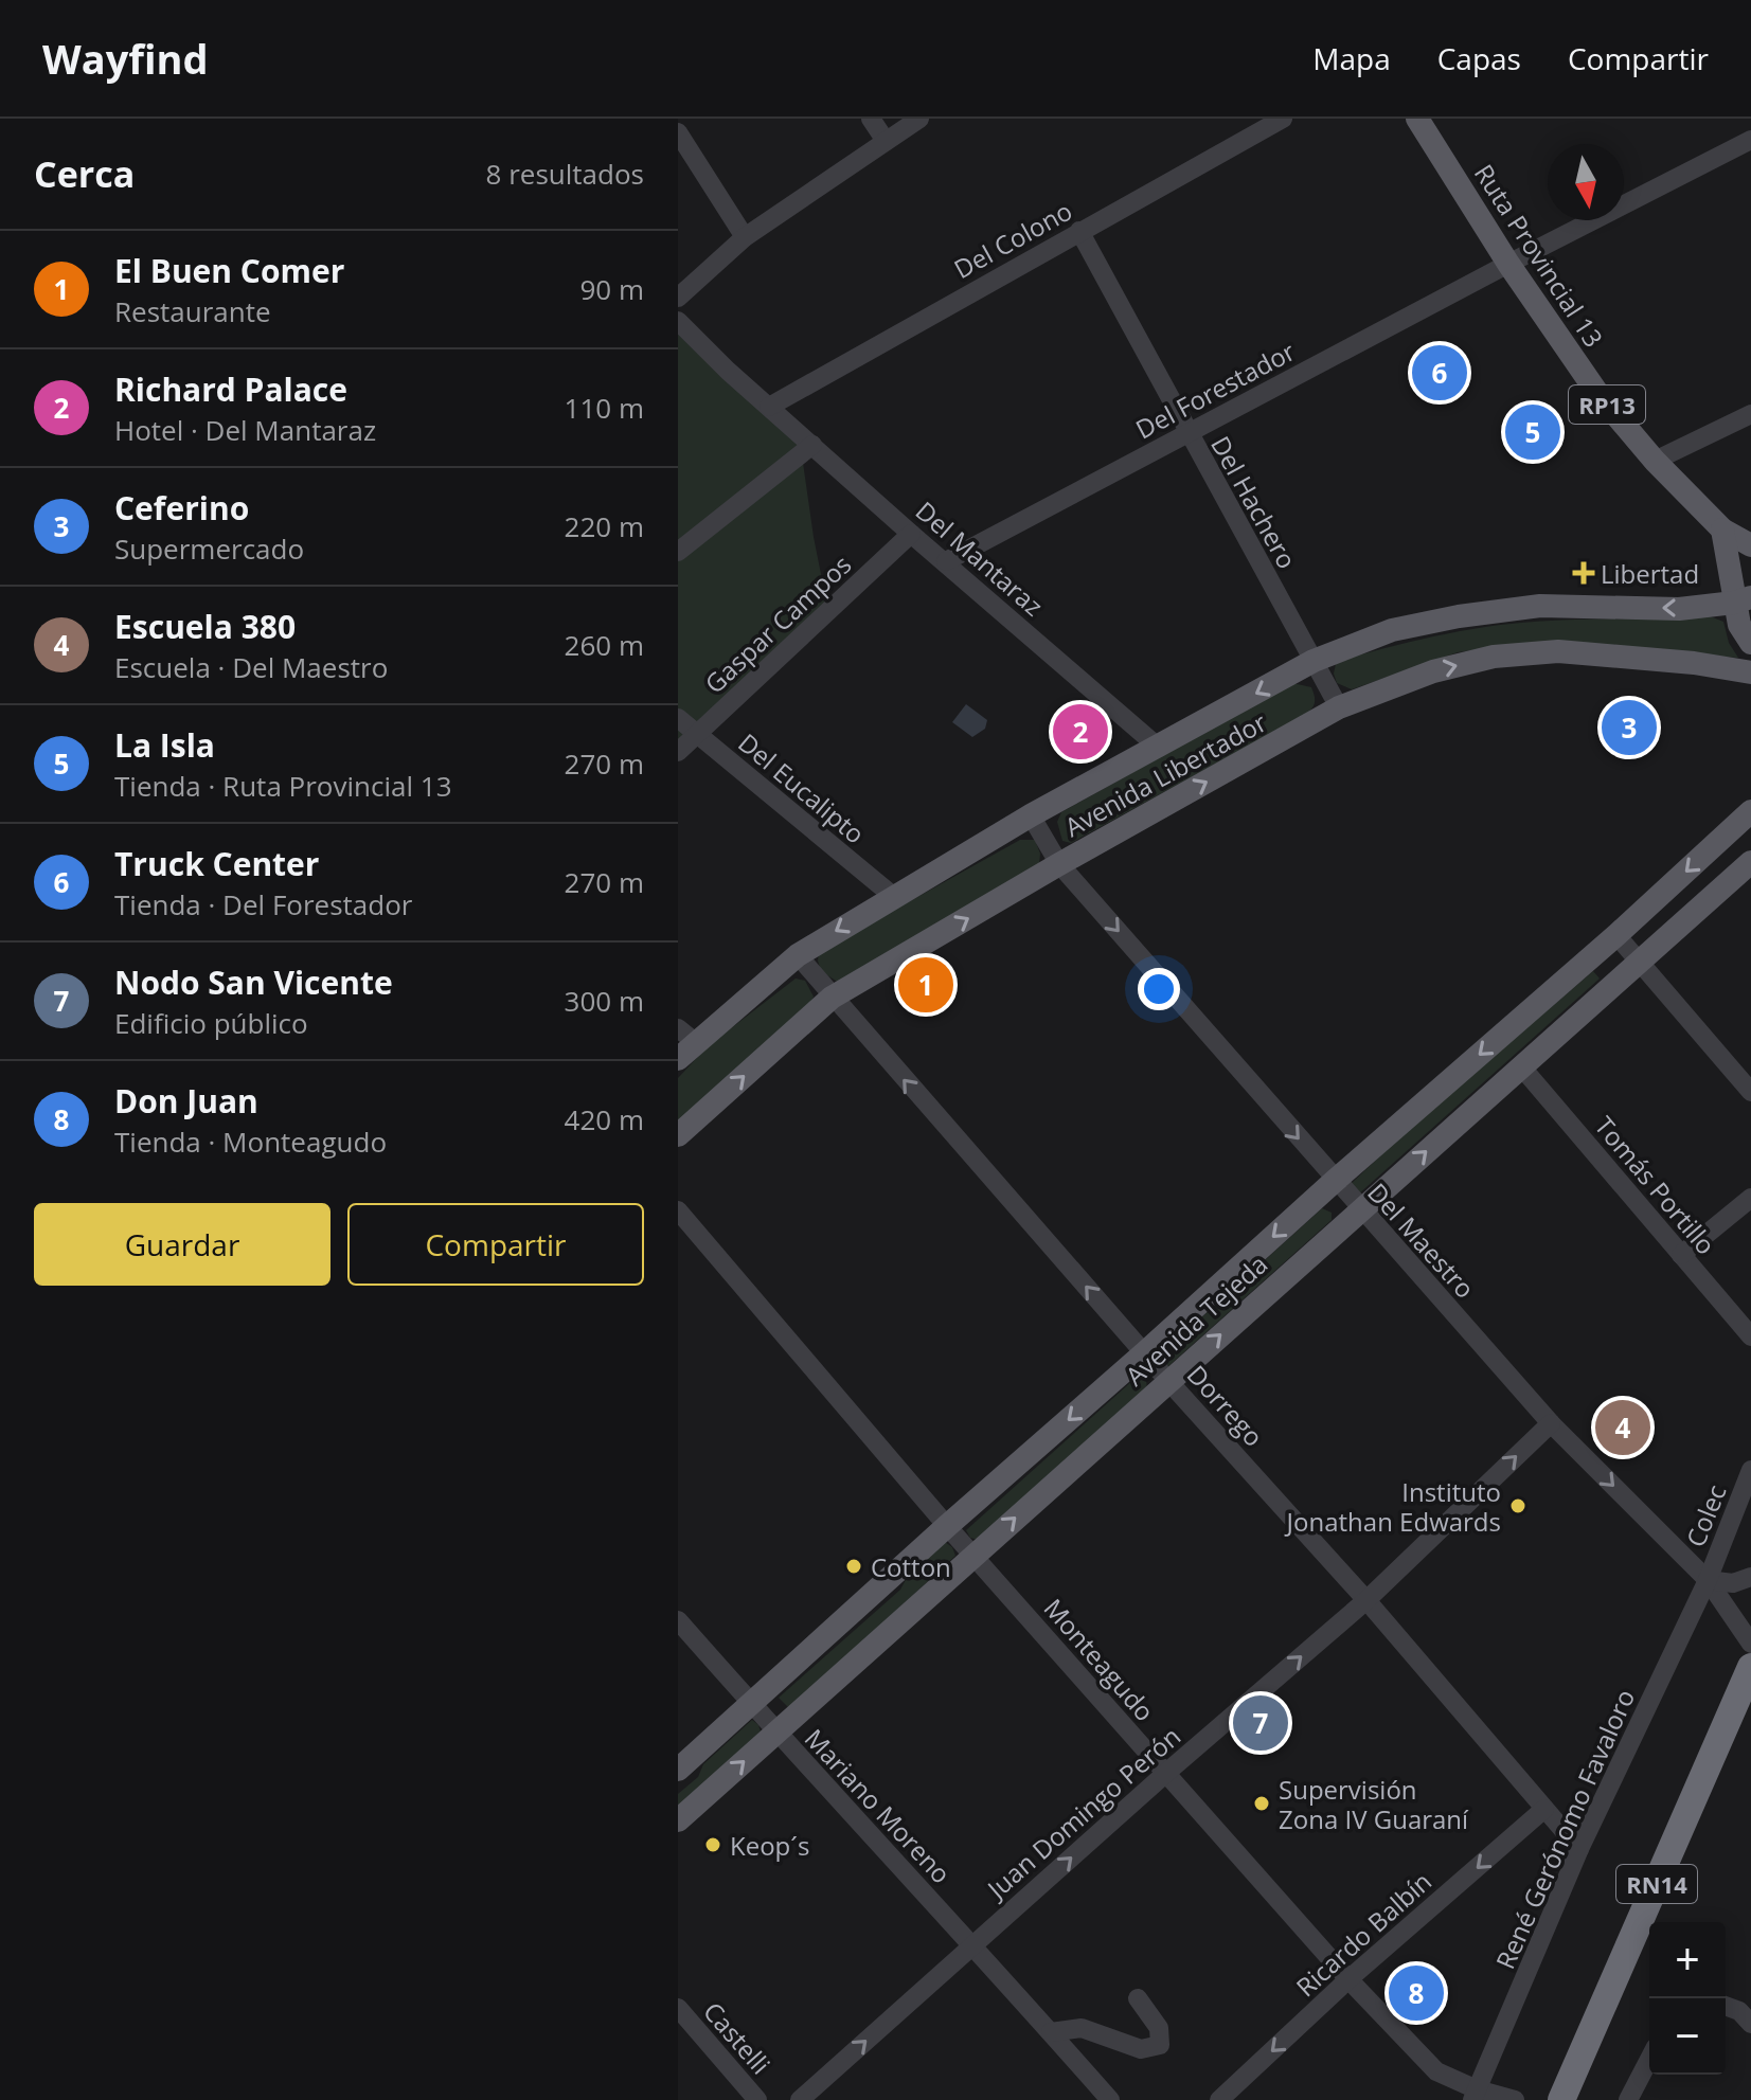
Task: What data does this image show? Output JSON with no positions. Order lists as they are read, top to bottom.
{
  "streets": {
    "highway": ["RN14"],
    "main road": [
      "Ruta Provincial 13",
      "RP13",
      "Avenida Libertador",
      "Avenida Tejeda"
    ],
    "street": [
      "Del Colono",
      "Del Forestador",
      "Del Hachero",
      "Del Mantaraz",
      "Gaspar Campos",
      "Del Eucalipto",
      "Tomás Portillo",
      "Del Maestro",
      "Dorrego",
      "Colec",
      "Monteagudo",
      "Mariano Moreno",
      "Juan Domingo Perón",
      "René Gerónomo Favaloro",
      "Ricardo Balbín",
      "Castelli"
    ]
  },
  "crossings": [
    ["Del Colono", "Del Hachero"],
    ["Del Colono", "Del Mantaraz"],
    ["Ruta Provincial 13", "Del Forestador"],
    ["Del Forestador", "Del Hachero"],
    ["Del Forestador", "Del Mantaraz"],
    ["Del Hachero", "Avenida Libertador"],
    ["Del Mantaraz", "Gaspar Campos"],
    ["Del Mantaraz", "Avenida Libertador"],
    ["Gaspar Campos", "Del Eucalipto"],
    ["Avenida Libertador", "Del Eucalipto"],
    ["Avenida Libertador", "Del Maestro"],
    ["Avenida Libertador", "Dorrego"],
    ["Tomás Portillo", "Avenida Tejeda"],
    ["Del Maestro", "Avenida Tejeda"],
    ["Del Maestro", "Colec"],
    ["Del Maestro", "Juan Domingo Perón"],
    ["Del Maestro", "René Gerónomo Favaloro"],
    ["Avenida Tejeda", "Dorrego"],
    ["Avenida Tejeda", "Monteagudo"],
    ["Avenida Tejeda", "Mariano Moreno"],
    ["Dorrego", "Juan Domingo Perón"],
    ["Dorrego", "René Gerónomo Favaloro"],
    ["Dorrego", "Ricardo Balbín"],
    ["Colec", "René Gerónomo Favaloro"],
    ["Monteagudo", "Juan Domingo Perón"],
    ["Monteagudo", "René Gerónomo Favaloro"],
    ["Monteagudo", "Ricardo Balbín"],
    ["Mariano Moreno", "Juan Domingo Perón"]
  ],
  "one_way": [
    "Del Maestro",
    "Dorrego",
    "Juan Domingo Perón",
    "Ricardo Balbín"
  ],
  "places": {
    "health": ["Libertad"],
    "other": [
      "Instituto Jonathan Edwards",
      "Cotton",
      "Supervisión Zona IV Guaraní",
      "Keop´s"
    ]
  },
  "north": "bottom",
  "page": {
    "header": "Wayfind",
    "nav": ["Mapa", "Capas", "Compartir"],
    "heading": ["Cerca", "8 resultados"],
    "list": [
      {
        "mark": "1",
        "name": "El Buen Comer",
        "note": "Restaurante",
        "value": "90 m"
      },
      {
        "mark": "2",
        "name": "Richard Palace",
        "note": "Hotel · Del Mantaraz",
        "value": "110 m"
      },
      {
        "mark": "3",
        "name": "Ceferino",
        "note": "Supermercado",
        "value": "220 m"
      },
      {
        "mark": "4",
        "name": "Escuela 380",
        "note": "Escuela · Del Maestro",
        "value": "260 m"
      },
      {
        "mark": "5",
        "name": "La Isla",
        "note": "Tienda · Ruta Provincial 13",
        "value": "270 m"
      },
      {
        "mark": "6",
        "name": "Truck Center",
        "note": "Tienda · Del Forestador",
        "value": "270 m"
      },
      {
        "mark": "7",
        "name": "Nodo San Vicente",
        "note": "Edificio público",
        "value": "300 m"
      },
      {
        "mark": "8",
        "name": "Don Juan",
        "note": "Tienda · Monteagudo",
        "value": "420 m"
      }
    ],
    "pins": [
      "6",
      "5",
      "3",
      "2",
      "1",
      "4",
      "7",
      "8"
    ],
    "buttons": ["Guardar", "Compartir"],
    "map_buttons": ["+", "−"]
  }
}
